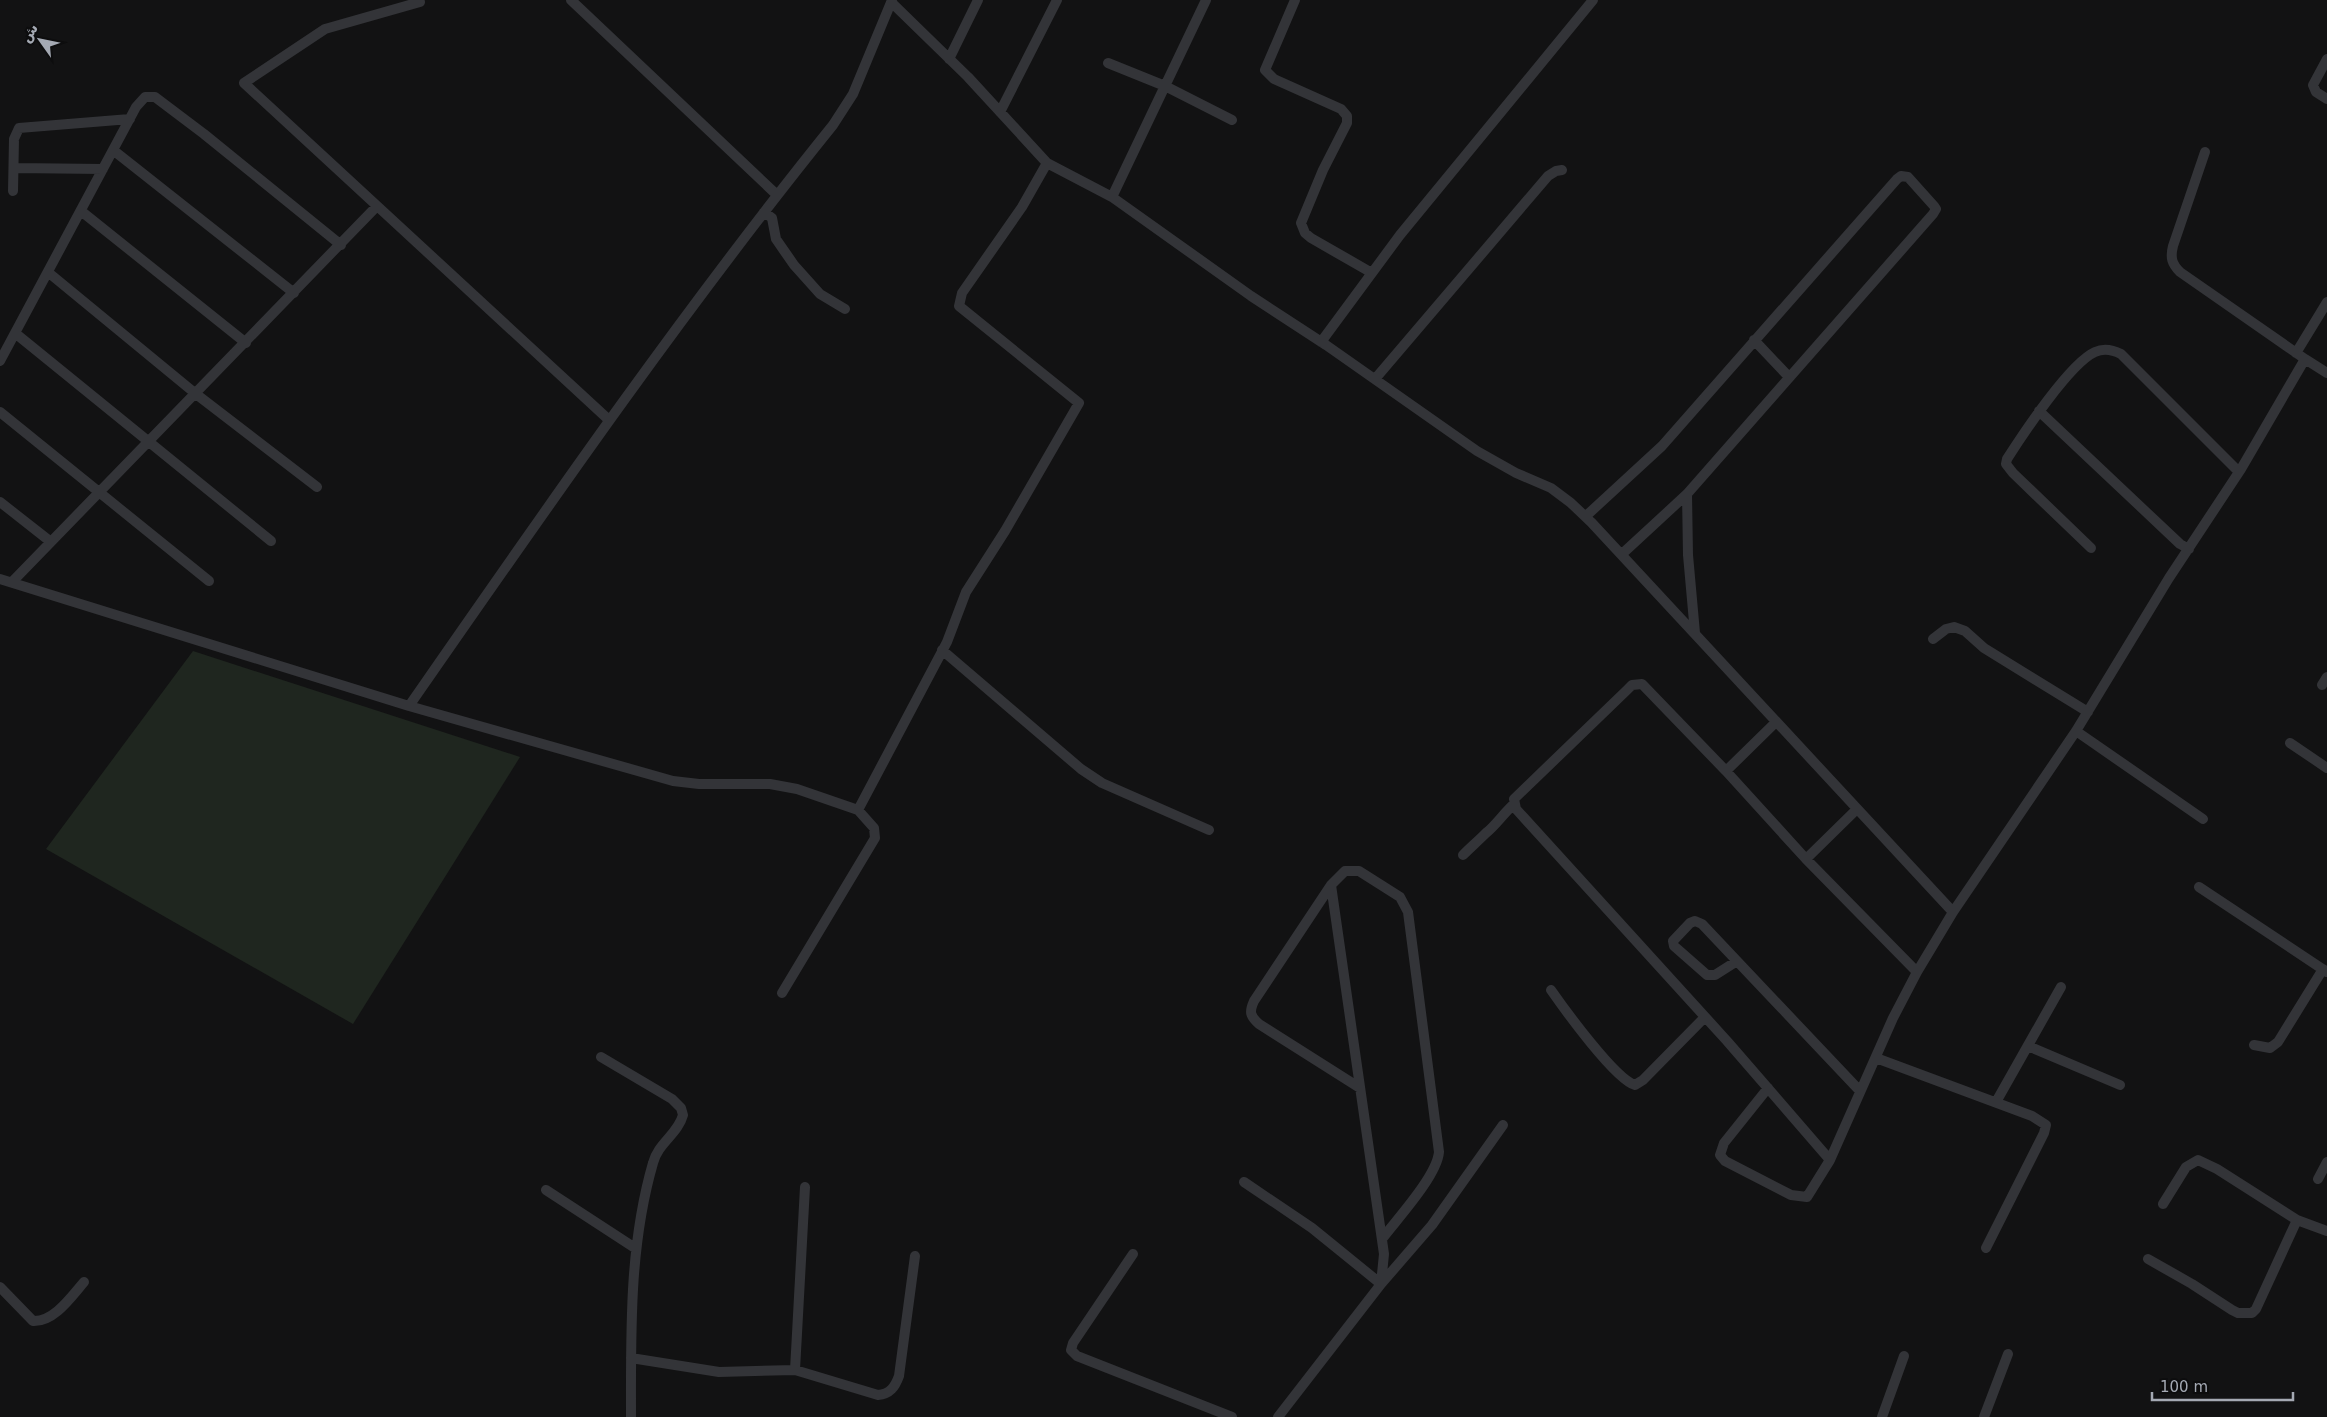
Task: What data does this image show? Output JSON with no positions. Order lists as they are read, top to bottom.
{
  "scale_bar": "100 m",
  "north": "top left"
}
